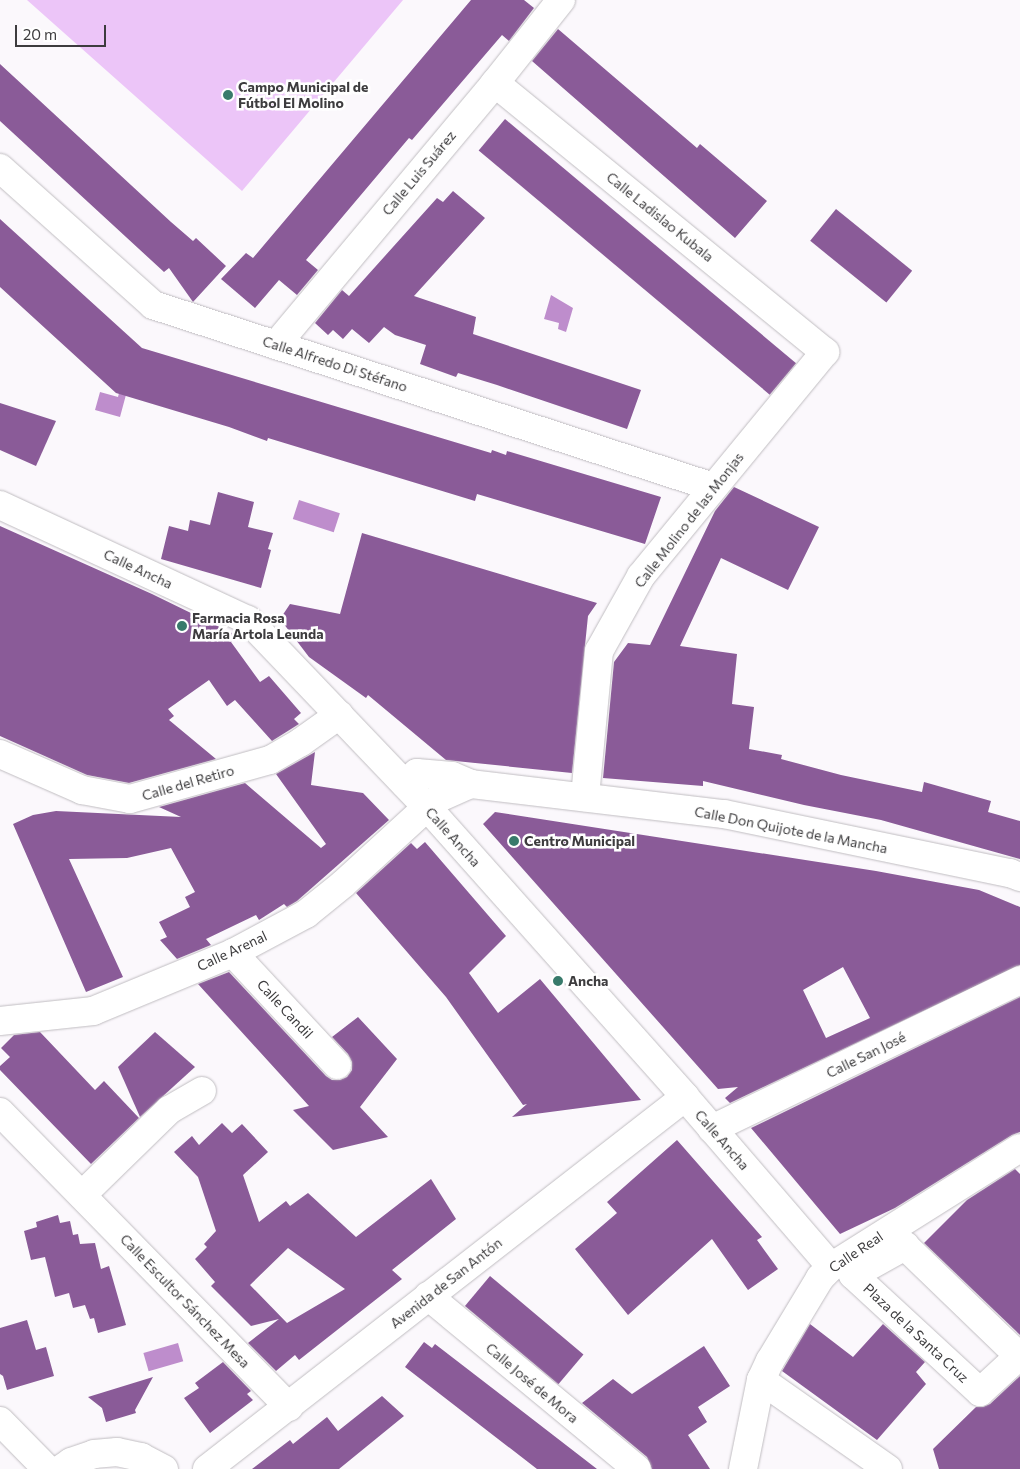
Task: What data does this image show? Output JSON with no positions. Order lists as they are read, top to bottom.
{
  "streets": {
    "street": [
      "Calle Luis Suárez",
      "Calle Ladislao Kubala",
      "Calle Alfredo Di Stéfano",
      "Calle Molino de las Monjas",
      "Calle Ancha",
      "Calle del Retiro",
      "Calle Don Quijote de la Mancha",
      "Calle Arenal",
      "Calle Candil",
      "Calle San José",
      "Calle Real",
      "Avenida de San Antón",
      "Calle Escultor Sánchez Mesa",
      "Plaza de la Santa Cruz",
      "Calle José de Mora"
    ]
  },
  "crossings": [
    ["Calle Luis Suárez", "Calle Ladislao Kubala"],
    ["Calle Luis Suárez", "Calle Alfredo Di Stéfano"],
    ["Calle Ladislao Kubala", "Calle Molino de las Monjas"],
    ["Calle Alfredo Di Stéfano", "Calle Molino de las Monjas"],
    ["Calle Molino de las Monjas", "Calle Don Quijote de la Mancha"],
    ["Calle Ancha", "Calle del Retiro"],
    ["Calle Ancha", "Calle Don Quijote de la Mancha"],
    ["Calle Ancha", "Calle Arenal"],
    ["Calle Ancha", "Calle San José"],
    ["Calle Ancha", "Calle Real"],
    ["Calle Ancha", "Avenida de San Antón"],
    ["Calle Arenal", "Calle Candil"],
    ["Avenida de San Antón", "Calle Escultor Sánchez Mesa"],
    ["Avenida de San Antón", "Calle José de Mora"]
  ],
  "places": [
    "Campo Municipal de Fútbol El Molino",
    "Farmacia Rosa María Artola Leunda",
    "Centro Municipal",
    "Ancha"
  ],
  "scale_bar": "20 m"
}
